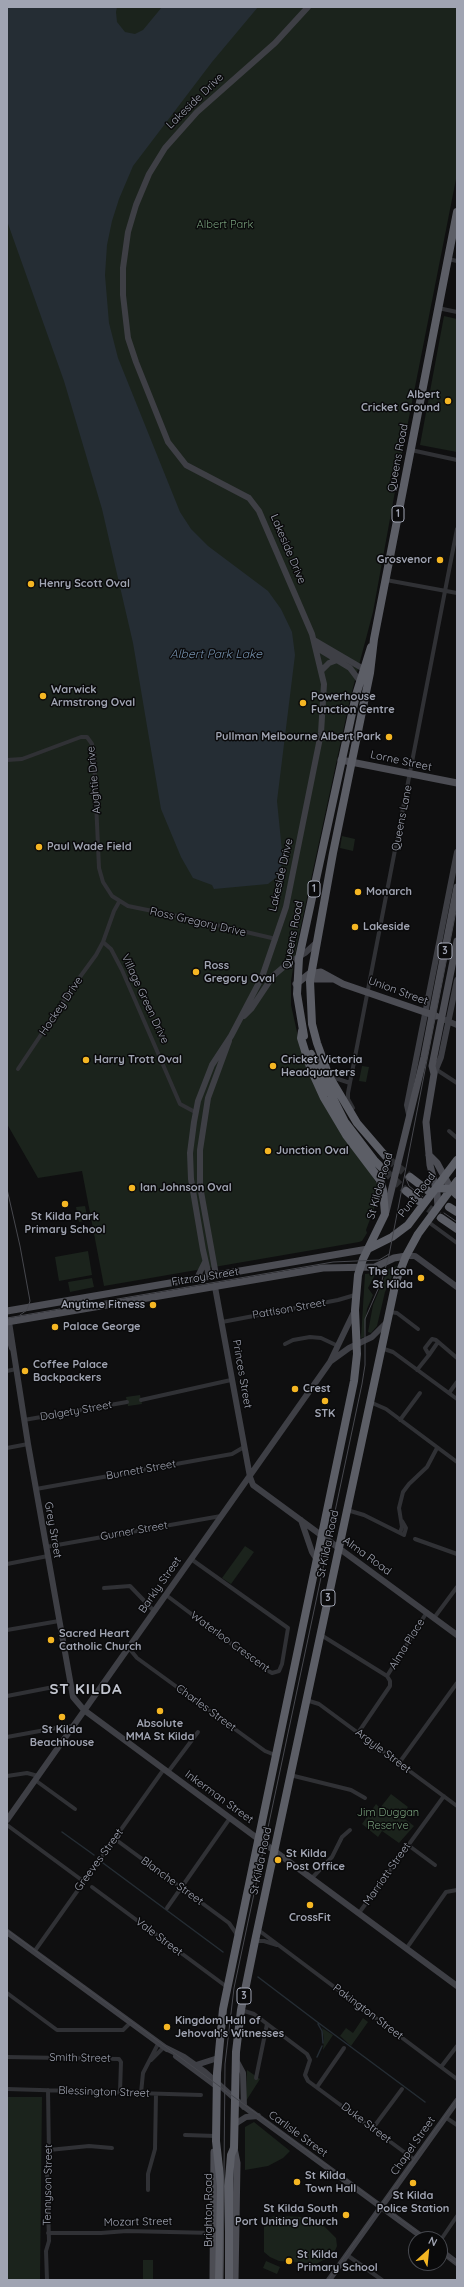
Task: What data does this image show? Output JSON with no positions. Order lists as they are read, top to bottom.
{
  "streets": {
    "highway": [
      "Queens Road",
      "1",
      "3",
      "St Kilda Road",
      "Punt Road",
      "Brighton Road"
    ],
    "main road": [
      "Lakeside Drive",
      "Lorne Street",
      "Union Street",
      "Fitzroy Street"
    ],
    "street": [
      "Aughtie Drive",
      "Queens Lane",
      "Ross Gregory Drive",
      "Village Green Drive",
      "Hockey Drive",
      "Pattison Street",
      "Princes Street",
      "Dalgety Street",
      "Burnett Street",
      "Grey Street",
      "Gurner Street",
      "Alma Road",
      "Barkly Street",
      "Waterloo Crescent",
      "Alma Place",
      "Charles Street",
      "Argyle Street",
      "Inkerman Street",
      "Greeves Street",
      "Marriott Street",
      "Blanche Street",
      "Vale Street",
      "Pakington Street",
      "Smith Street",
      "Blessington Street",
      "Duke Street",
      "Carlisle Street",
      "Chapel Street",
      "Tennyson Street",
      "Mozart Street"
    ]
  },
  "crossings": [
    ["Lakeside Drive", "Ross Gregory Drive"],
    ["Lakeside Drive", "Village Green Drive"],
    ["Lakeside Drive", "Fitzroy Street"],
    ["Lakeside Drive", "Princes Street"],
    ["Queens Road", "Lorne Street"],
    ["Queens Road", "Union Street"],
    ["Lorne Street", "Queens Lane"],
    ["Aughtie Drive", "Ross Gregory Drive"],
    ["Queens Lane", "Union Street"],
    ["3", "Union Street"],
    ["3", "Punt Road"],
    ["Union Street", "St Kilda Road"],
    ["Village Green Drive", "Hockey Drive"],
    ["St Kilda Road", "Punt Road"],
    ["St Kilda Road", "Fitzroy Street"],
    ["St Kilda Road", "Pattison Street"],
    ["St Kilda Road", "Alma Road"],
    ["St Kilda Road", "Barkly Street"],
    ["St Kilda Road", "Charles Street"],
    ["St Kilda Road", "Argyle Street"],
    ["St Kilda Road", "Inkerman Street"],
    ["St Kilda Road", "Blanche Street"],
    ["St Kilda Road", "Vale Street"],
    ["St Kilda Road", "Pakington Street"],
    ["St Kilda Road", "Carlisle Street"],
    ["St Kilda Road", "Brighton Road"],
    ["Punt Road", "Fitzroy Street"],
    ["Fitzroy Street", "Princes Street"],
    ["Fitzroy Street", "Grey Street"],
    ["Pattison Street", "Princes Street"],
    ["Princes Street", "Burnett Street"],
    ["Princes Street", "Alma Road"],
    ["Princes Street", "Barkly Street"],
    ["Dalgety Street", "Grey Street"],
    ["Burnett Street", "Grey Street"],
    ["Grey Street", "Gurner Street"],
    ["Grey Street", "Barkly Street"],
    ["Grey Street", "Inkerman Street"],
    ["Gurner Street", "Barkly Street"],
    ["Alma Road", "Barkly Street"],
    ["Alma Road", "Alma Place"],
    ["Barkly Street", "Waterloo Crescent"],
    ["Barkly Street", "Charles Street"],
    ["Barkly Street", "Inkerman Street"],
    ["Argyle Street", "Marriott Street"],
    ["Inkerman Street", "Greeves Street"],
    ["Inkerman Street", "Marriott Street"],
    ["Greeves Street", "Blanche Street"],
    ["Greeves Street", "Carlisle Street"],
    ["Smith Street", "Blessington Street"],
    ["Blessington Street", "Tennyson Street"],
    ["Duke Street", "Chapel Street"],
    ["Carlisle Street", "Chapel Street"],
    ["Carlisle Street", "Brighton Road"],
    ["Tennyson Street", "Mozart Street"],
    ["Brighton Road", "Mozart Street"]
  ],
  "districts": ["ST KILDA"],
  "water": ["Albert Park Lake"],
  "parks": ["Albert Park", "Jim Duggan Reserve"],
  "places": [
    "Albert Cricket Ground",
    "Grosvenor",
    "Henry Scott Oval",
    "Warwick Armstrong Oval",
    "Powerhouse Function Centre",
    "Pullman Melbourne Albert Park",
    "Paul Wade Field",
    "Monarch",
    "Lakeside",
    "Ross Gregory Oval",
    "Harry Trott Oval",
    "Cricket Victoria Headquarters",
    "Junction Oval",
    "Ian Johnson Oval",
    "St Kilda Park Primary School",
    "The Icon St Kilda",
    "Anytime Fitness",
    "Palace George",
    "Coffee Palace Backpackers",
    "Crest",
    "STK",
    "Sacred Heart Catholic Church",
    "Absolute MMA St Kilda",
    "St Kilda Beachhouse",
    "St Kilda Post Office",
    "CrossFit",
    "Kingdom Hall of Jehovah's Witnesses",
    "St Kilda Town Hall",
    "St Kilda Police Station",
    "St Kilda South Port Uniting Church",
    "St Kilda Primary School"
  ],
  "north": "top right"
}
